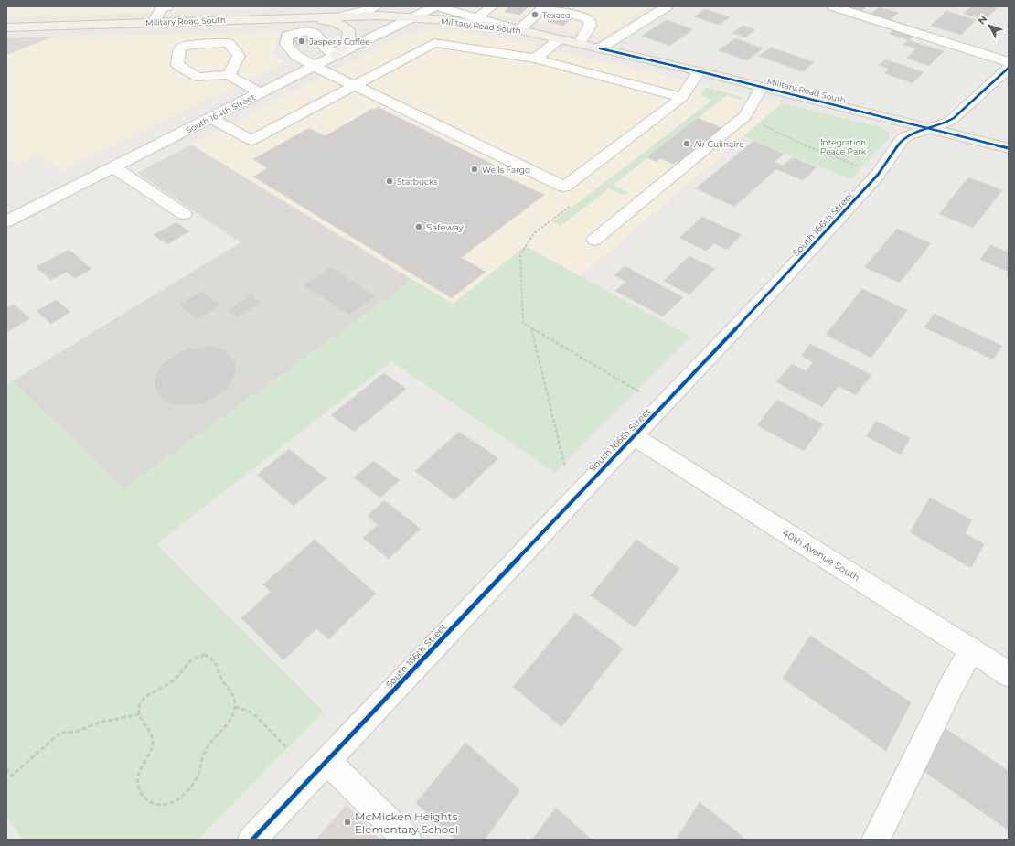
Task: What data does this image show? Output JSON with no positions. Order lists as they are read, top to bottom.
{
  "streets": {
    "main road": ["Military Road South"],
    "street": ["South 164th Street", "South 166th Street", "40th Avenue South"]
  },
  "crossings": [
    ["Military Road South", "South 164th Street"],
    ["Military Road South", "South 166th Street"],
    ["South 166th Street", "40th Avenue South"]
  ],
  "parks": ["Integration Peace Park"],
  "places": [
    "Texaco",
    "Jasper's Coffee",
    "Air Culinaire",
    "Wells Fargo",
    "Starbucks",
    "Safeway",
    "McMicken Heights Elementary School"
  ],
  "north": "top left"
}
